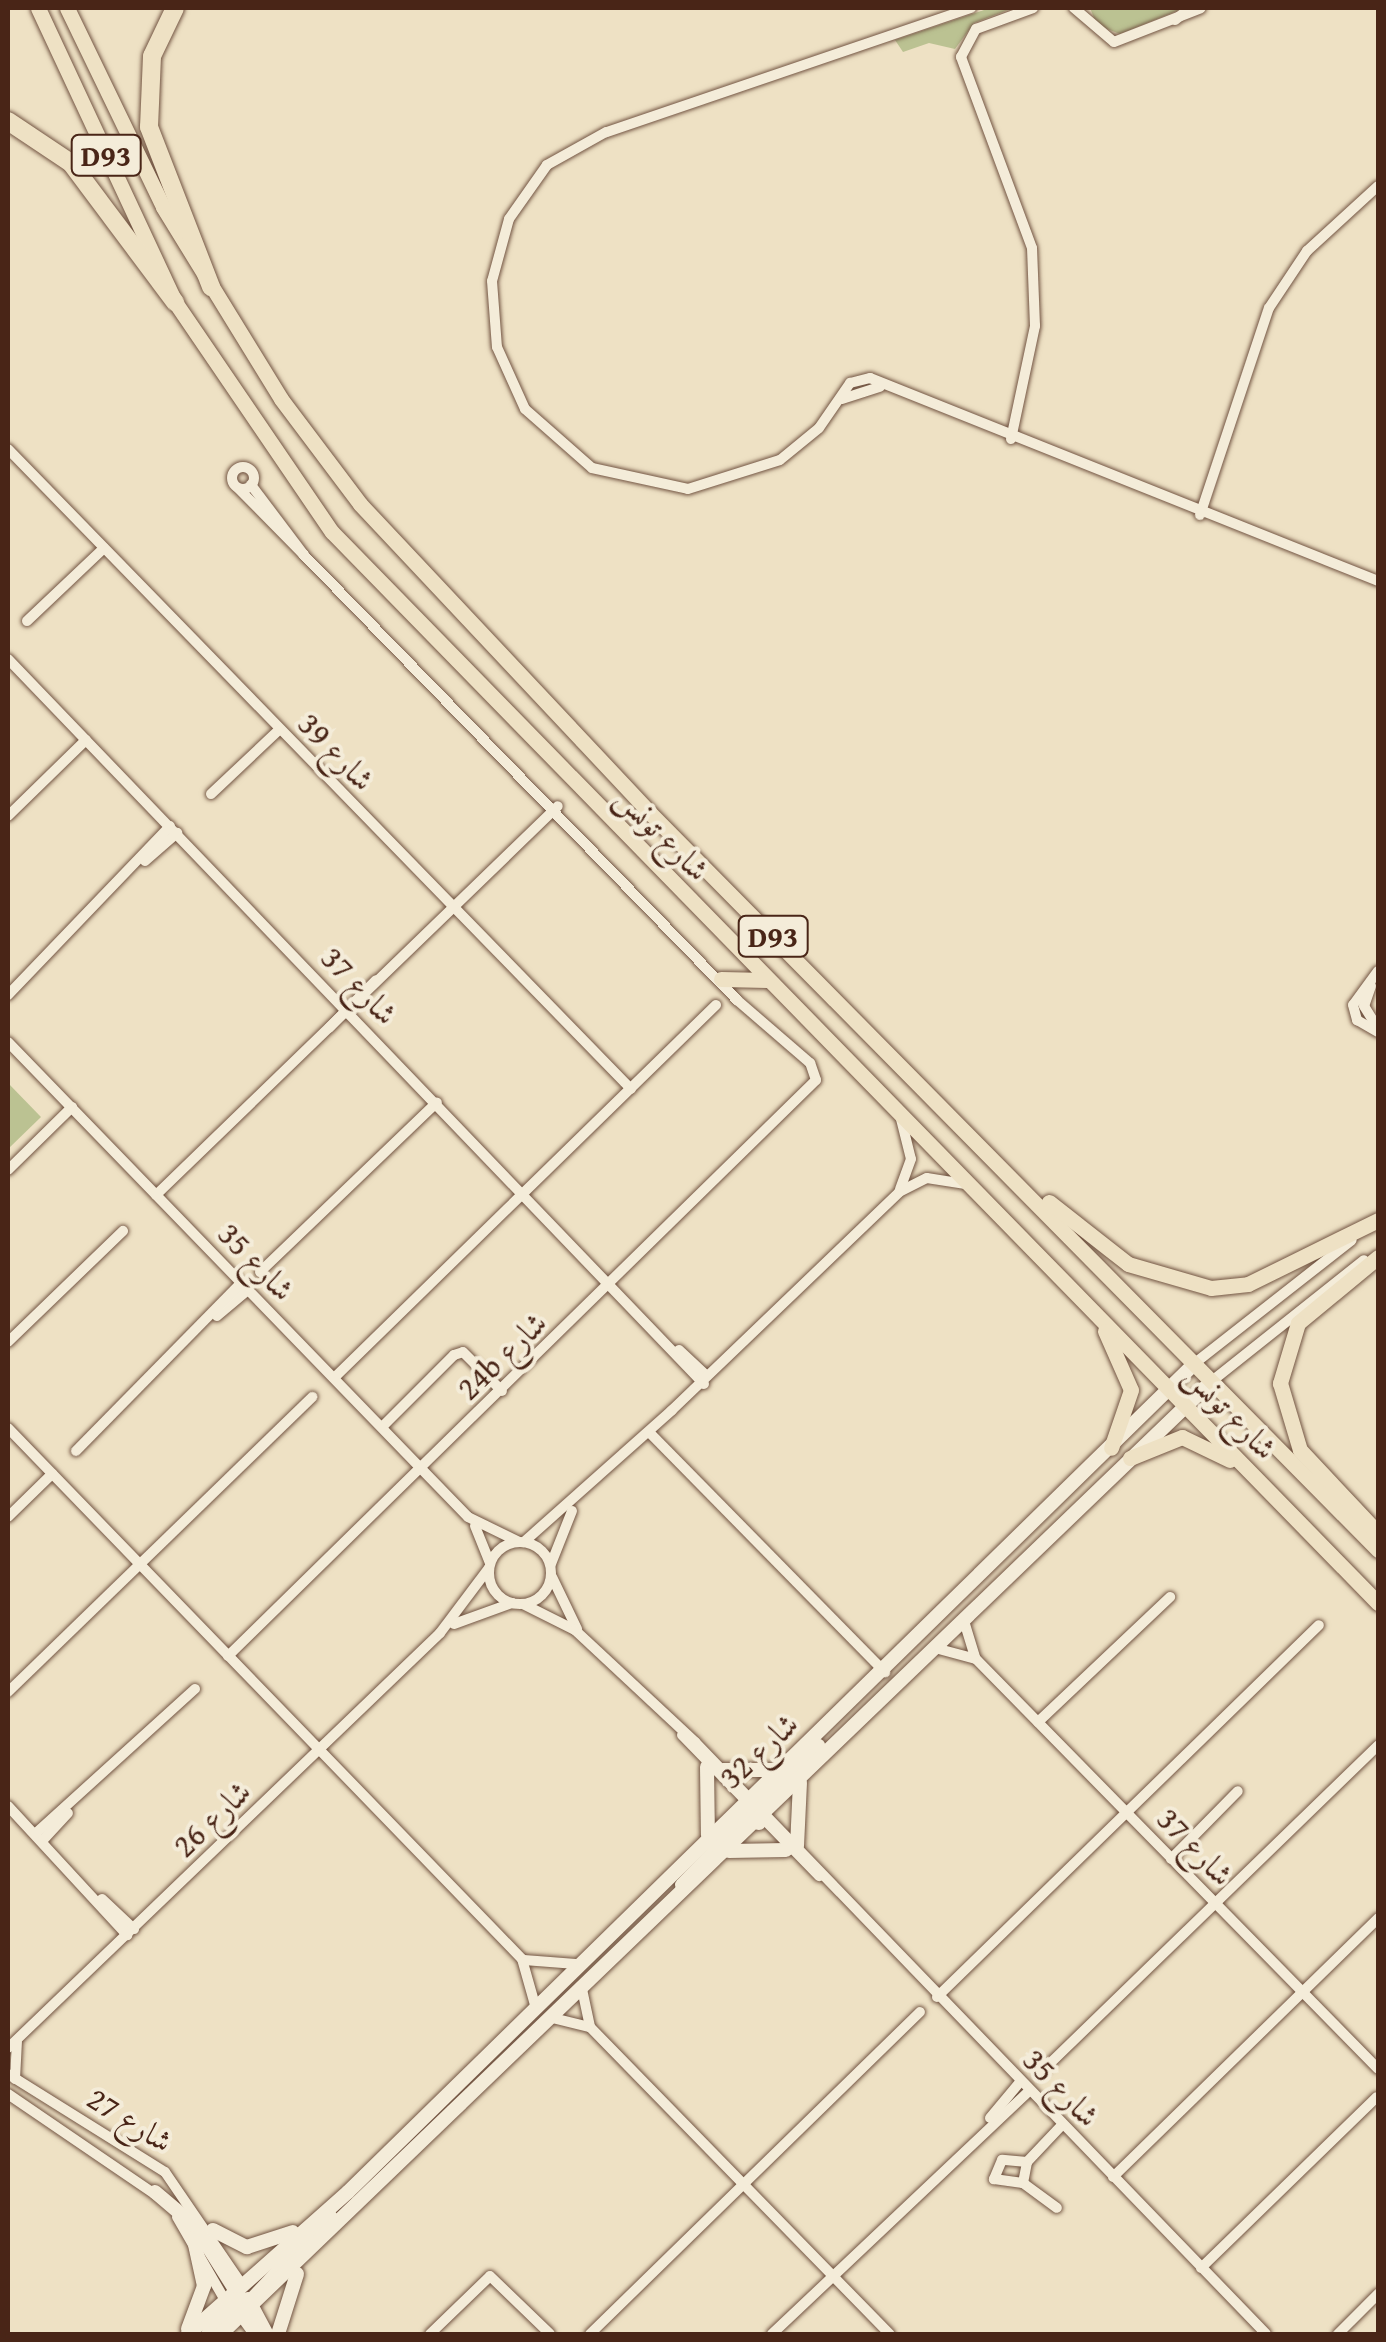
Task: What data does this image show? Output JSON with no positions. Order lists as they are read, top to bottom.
{
  "streets": {
    "main road": ["D93", "شارع تونس"],
    "street": [
      "شارع 39",
      "شارع 37",
      "شارع 35",
      "24b شارع",
      "شارع 32",
      "شارع 26",
      "شارع 27"
    ]
  },
  "crossings": [
    ["شارع تونس", "شارع 32"],
    ["شارع 37", "24b شارع"],
    ["شارع 37", "شارع 32"],
    ["شارع 35", "24b شارع"],
    ["شارع 35", "شارع 32"],
    ["شارع 35", "شارع 26"],
    ["شارع 32", "شارع 26"],
    ["شارع 32", "شارع 27"],
    ["شارع 26", "شارع 27"]
  ]
}
